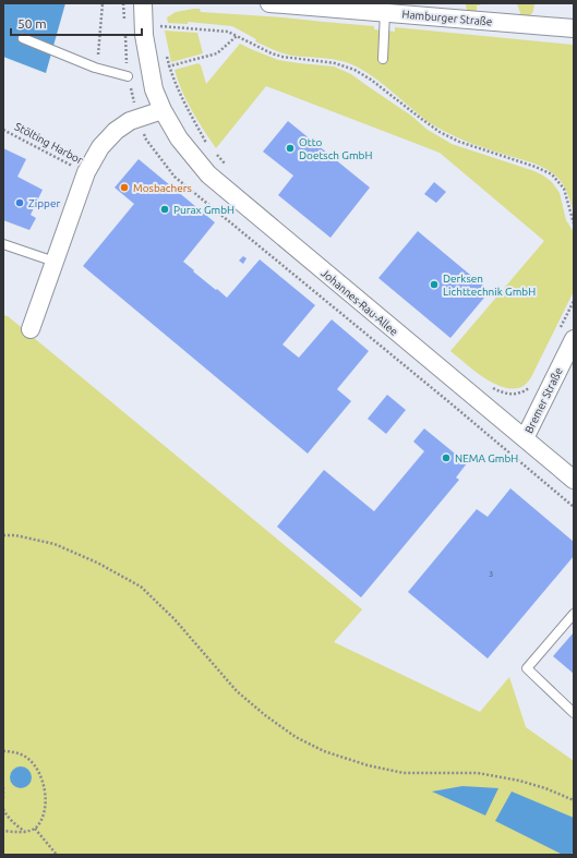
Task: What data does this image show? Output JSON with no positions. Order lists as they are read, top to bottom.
{
  "streets": {
    "street": ["Hamburger Straße", "Johannes-Rau-Allee", "Bremer Straße"],
    "path": ["Stölting Harbor"]
  },
  "crossings": [
    ["Johannes-Rau-Allee", "Bremer Straße"]
  ],
  "places": [
    "Otto Doetsch GmbH",
    "Mosbachers",
    "Zipper",
    "Purax GmbH",
    "Derksen Lichttechnik GmbH",
    "NEMA GmbH"
  ],
  "house_numbers": ["3"],
  "scale_bar": "50 m"
}
